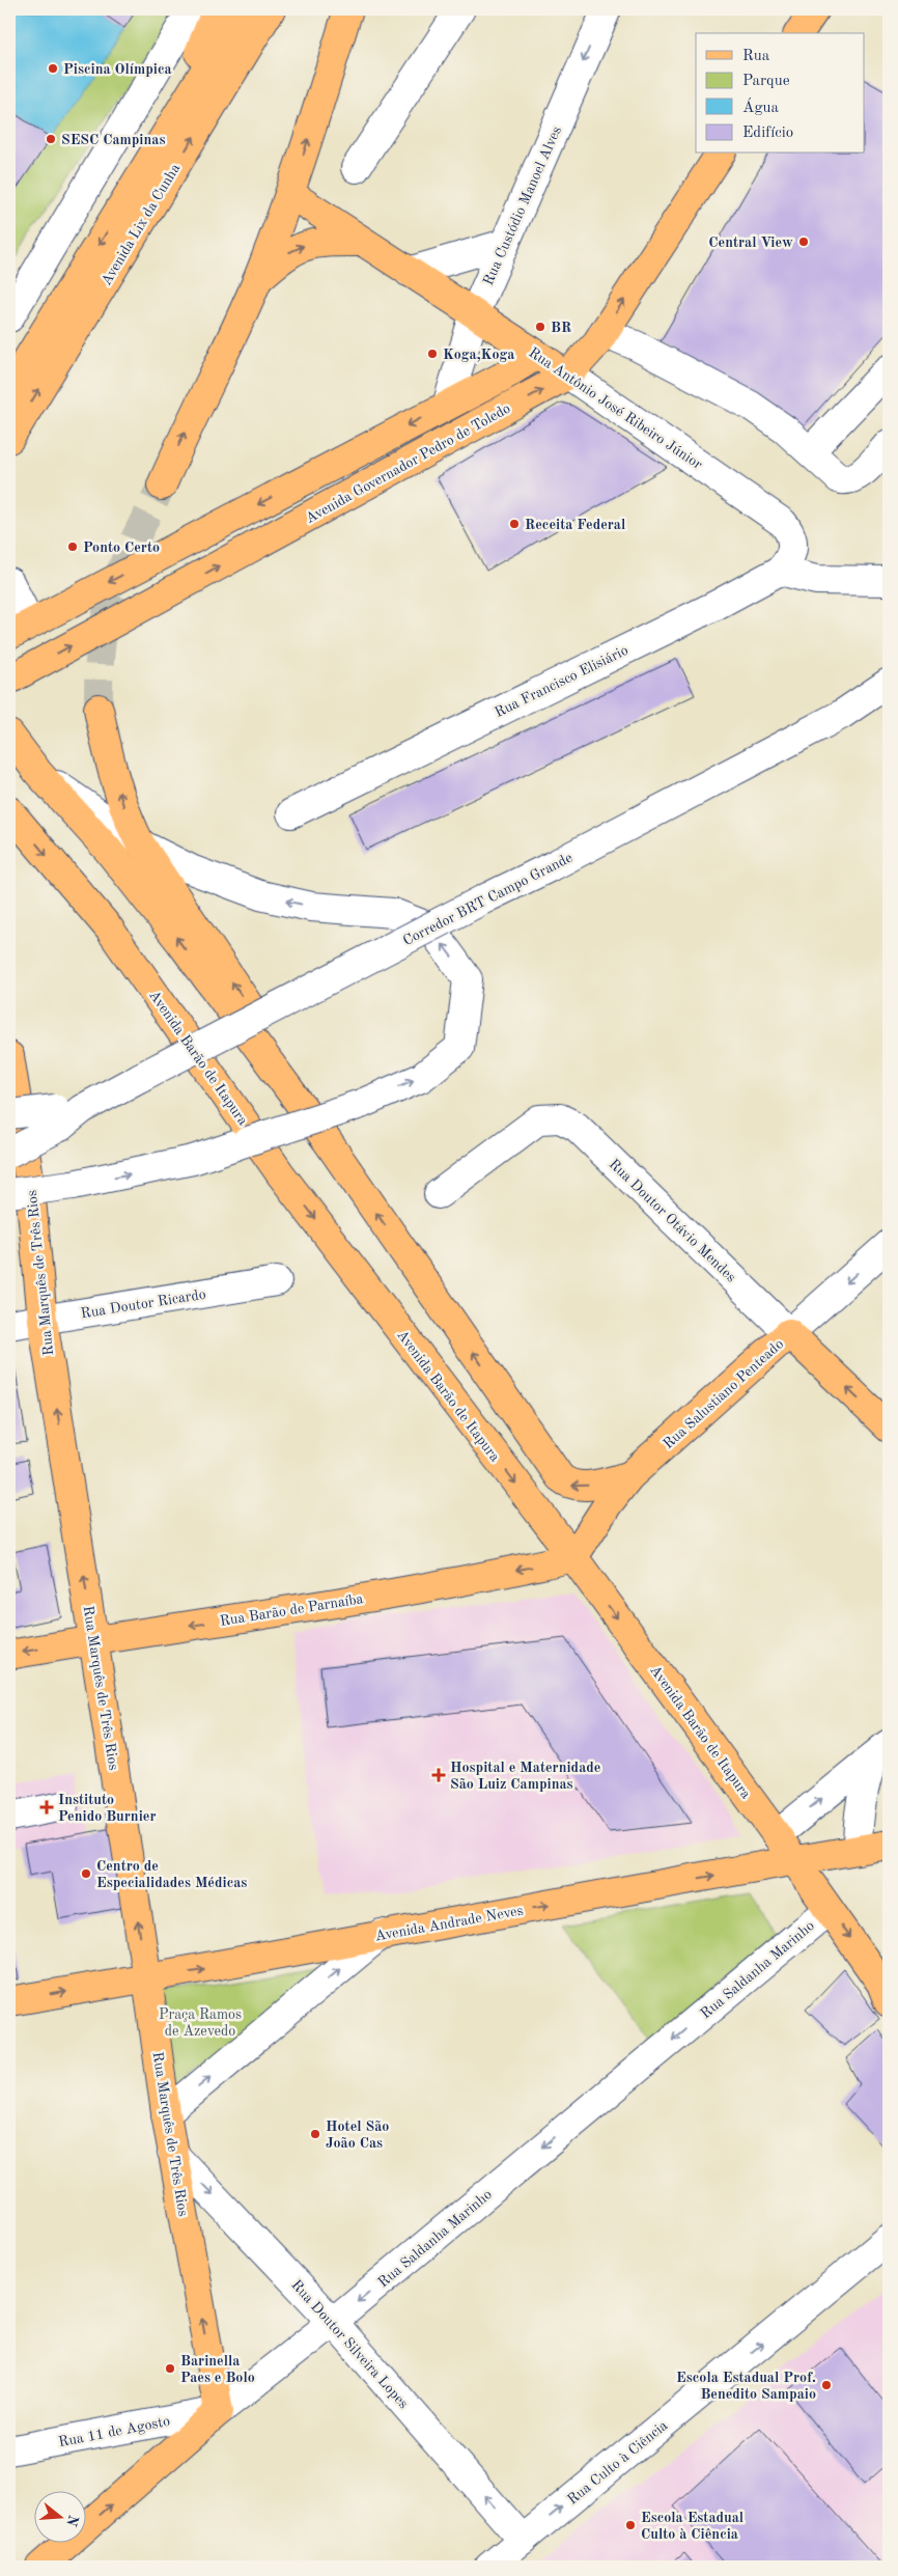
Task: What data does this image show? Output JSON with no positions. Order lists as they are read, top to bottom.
{
  "streets": {
    "main road": [
      "Avenida Lix da Cunha",
      "Rua Antônio José Ribeiro Júnior",
      "Avenida Governador Pedro de Toledo",
      "Avenida Barão de Itapura",
      "Rua Doutor Otávio Mendes",
      "Rua Marquês de Três Rios",
      "Rua Salustiano Penteado",
      "Rua Barão de Parnaíba",
      "Avenida Andrade Neves",
      "Rua Saldanha Marinho"
    ],
    "street": [
      "Rua Custódio Manoel Alves",
      "Rua Francisco Elisiário",
      "Corredor BRT Campo Grande",
      "Rua Doutor Ricardo",
      "Rua Doutor Silveira Lopes",
      "Rua 11 de Agosto",
      "Rua Culto à Ciência"
    ]
  },
  "crossings": [
    ["Rua Custódio Manoel Alves", "Rua Antônio José Ribeiro Júnior"],
    ["Rua Custódio Manoel Alves", "Avenida Governador Pedro de Toledo"],
    ["Rua Antônio José Ribeiro Júnior", "Avenida Governador Pedro de Toledo"],
    ["Rua Antônio José Ribeiro Júnior", "Rua Francisco Elisiário"],
    ["Corredor BRT Campo Grande", "Rua Marquês de Três Rios"],
    ["Avenida Barão de Itapura", "Rua Salustiano Penteado"],
    ["Avenida Barão de Itapura", "Rua Barão de Parnaíba"],
    ["Avenida Barão de Itapura", "Avenida Andrade Neves"],
    ["Avenida Barão de Itapura", "Rua Saldanha Marinho"],
    ["Rua Doutor Otávio Mendes", "Rua Salustiano Penteado"],
    ["Rua Marquês de Três Rios", "Rua Doutor Ricardo"],
    ["Rua Marquês de Três Rios", "Rua Barão de Parnaíba"],
    ["Rua Marquês de Três Rios", "Avenida Andrade Neves"],
    ["Rua Marquês de Três Rios", "Rua Saldanha Marinho"],
    ["Rua Marquês de Três Rios", "Rua Doutor Silveira Lopes"],
    ["Rua Marquês de Três Rios", "Rua 11 de Agosto"],
    ["Rua Salustiano Penteado", "Rua Barão de Parnaíba"],
    ["Rua Saldanha Marinho", "Rua Doutor Silveira Lopes"],
    ["Rua Saldanha Marinho", "Rua 11 de Agosto"],
    ["Rua Doutor Silveira Lopes", "Rua Culto à Ciência"]
  ],
  "one_way": [
    "Rua Marquês de Três Rios",
    "Rua Barão de Parnaíba",
    "Avenida Andrade Neves",
    "Rua Culto à Ciência"
  ],
  "parks": ["Praça Ramos de Azevedo"],
  "places": {
    "other": [
      "Piscina Olímpica",
      "SESC Campinas",
      "Central View",
      "BR",
      "Koga,Koga",
      "Receita Federal",
      "Ponto Certo",
      "Centro de Especialidades Médicas",
      "Hotel São João Cas",
      "Barinella Paes e Bolo",
      "Escola Estadual Prof. Benedito Sampaio",
      "Escola Estadual Culto à Ciência"
    ],
    "health": ["Hospital e Maternidade São Luiz Campinas", "Instituto Penido Burnier"]
  },
  "legend": [
    "Rua",
    "Parque",
    "Água",
    "Edifício"
  ],
  "north": "right"
}
